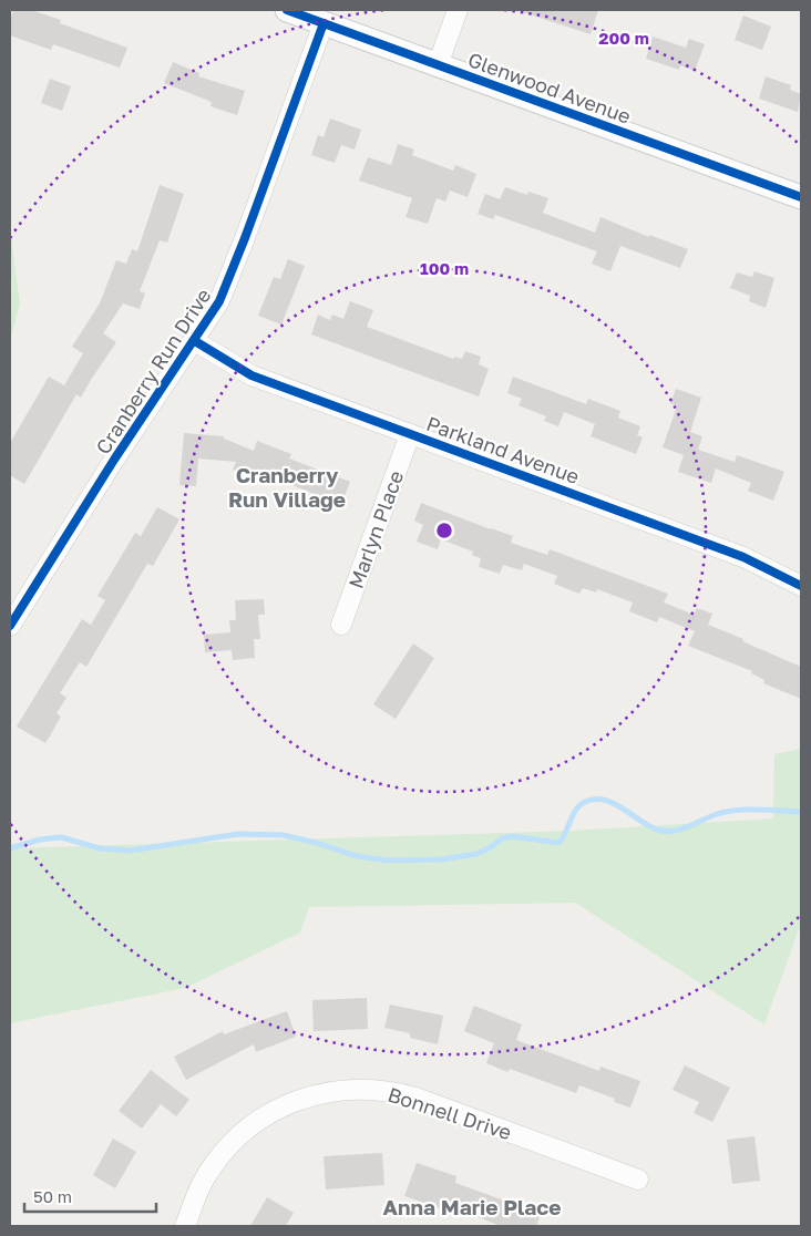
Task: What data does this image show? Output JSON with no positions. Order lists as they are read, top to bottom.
{
  "streets": {
    "street": [
      "Glenwood Avenue",
      "Cranberry Run Drive",
      "Parkland Avenue",
      "Marlyn Place",
      "Bonnell Drive"
    ]
  },
  "crossings": [
    ["Glenwood Avenue", "Cranberry Run Drive"],
    ["Cranberry Run Drive", "Parkland Avenue"],
    ["Parkland Avenue", "Marlyn Place"]
  ],
  "districts": ["Cranberry Run Village", "Anna Marie Place"],
  "scale_bar": "50 m",
  "rings": ["200 m", "100 m"]
}
